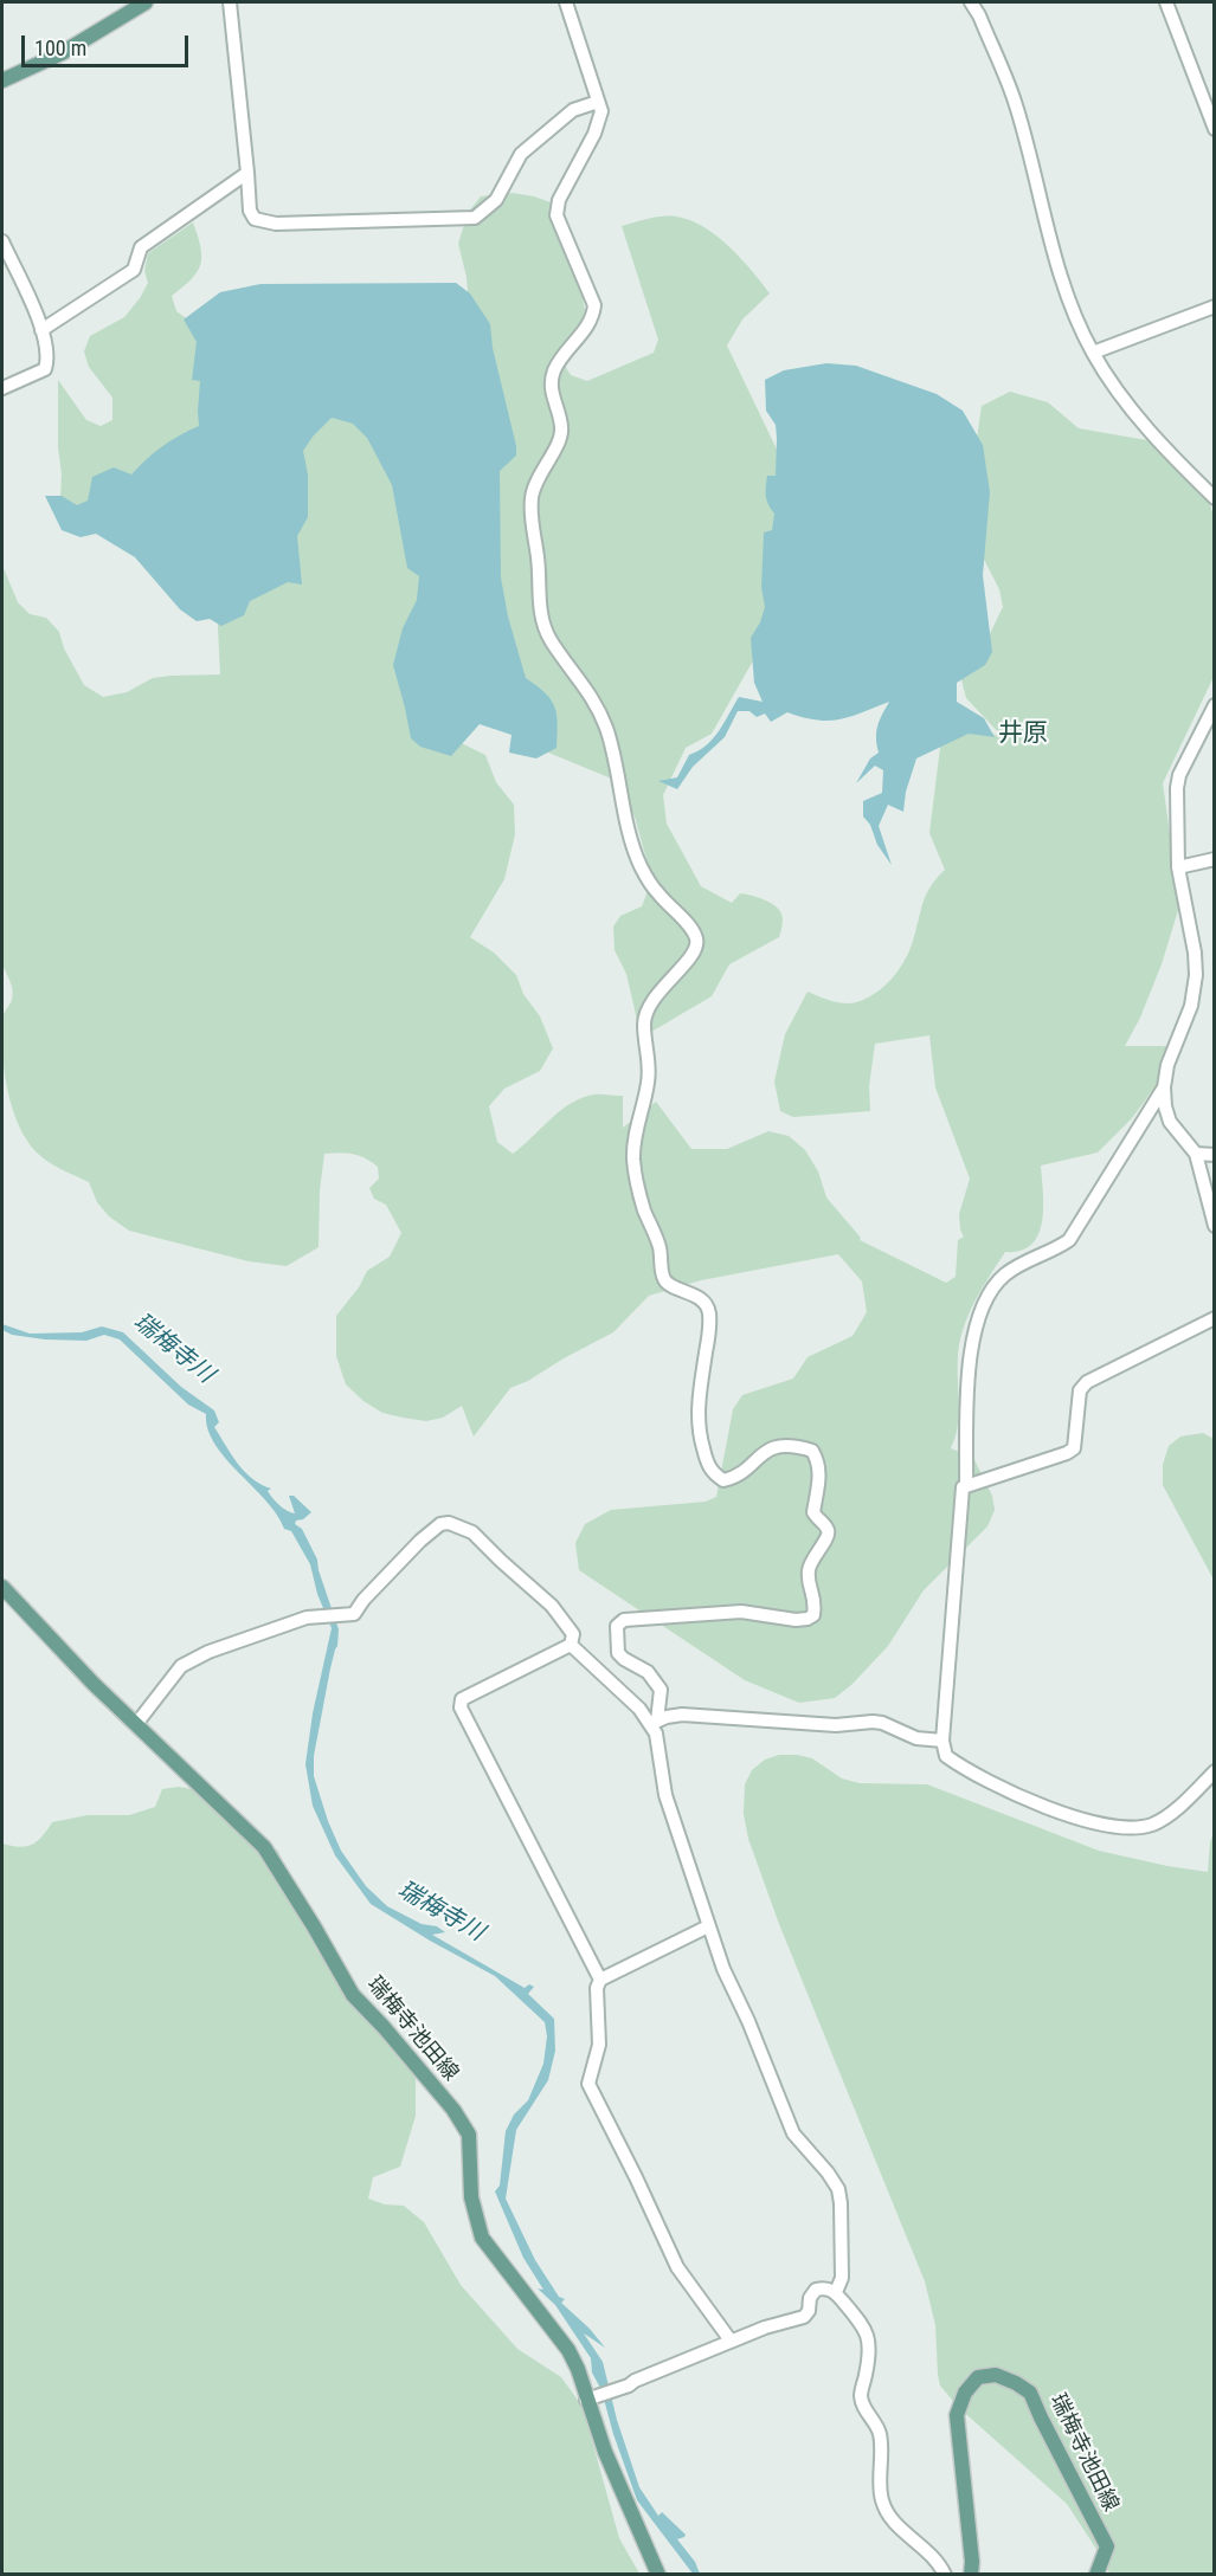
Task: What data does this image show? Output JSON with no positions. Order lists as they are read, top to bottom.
{
  "streets": {
    "main road": ["瑞梅寺池田線"]
  },
  "districts": ["井原"],
  "water": ["瑞梅寺川"],
  "scale_bar": "100 m"
}
